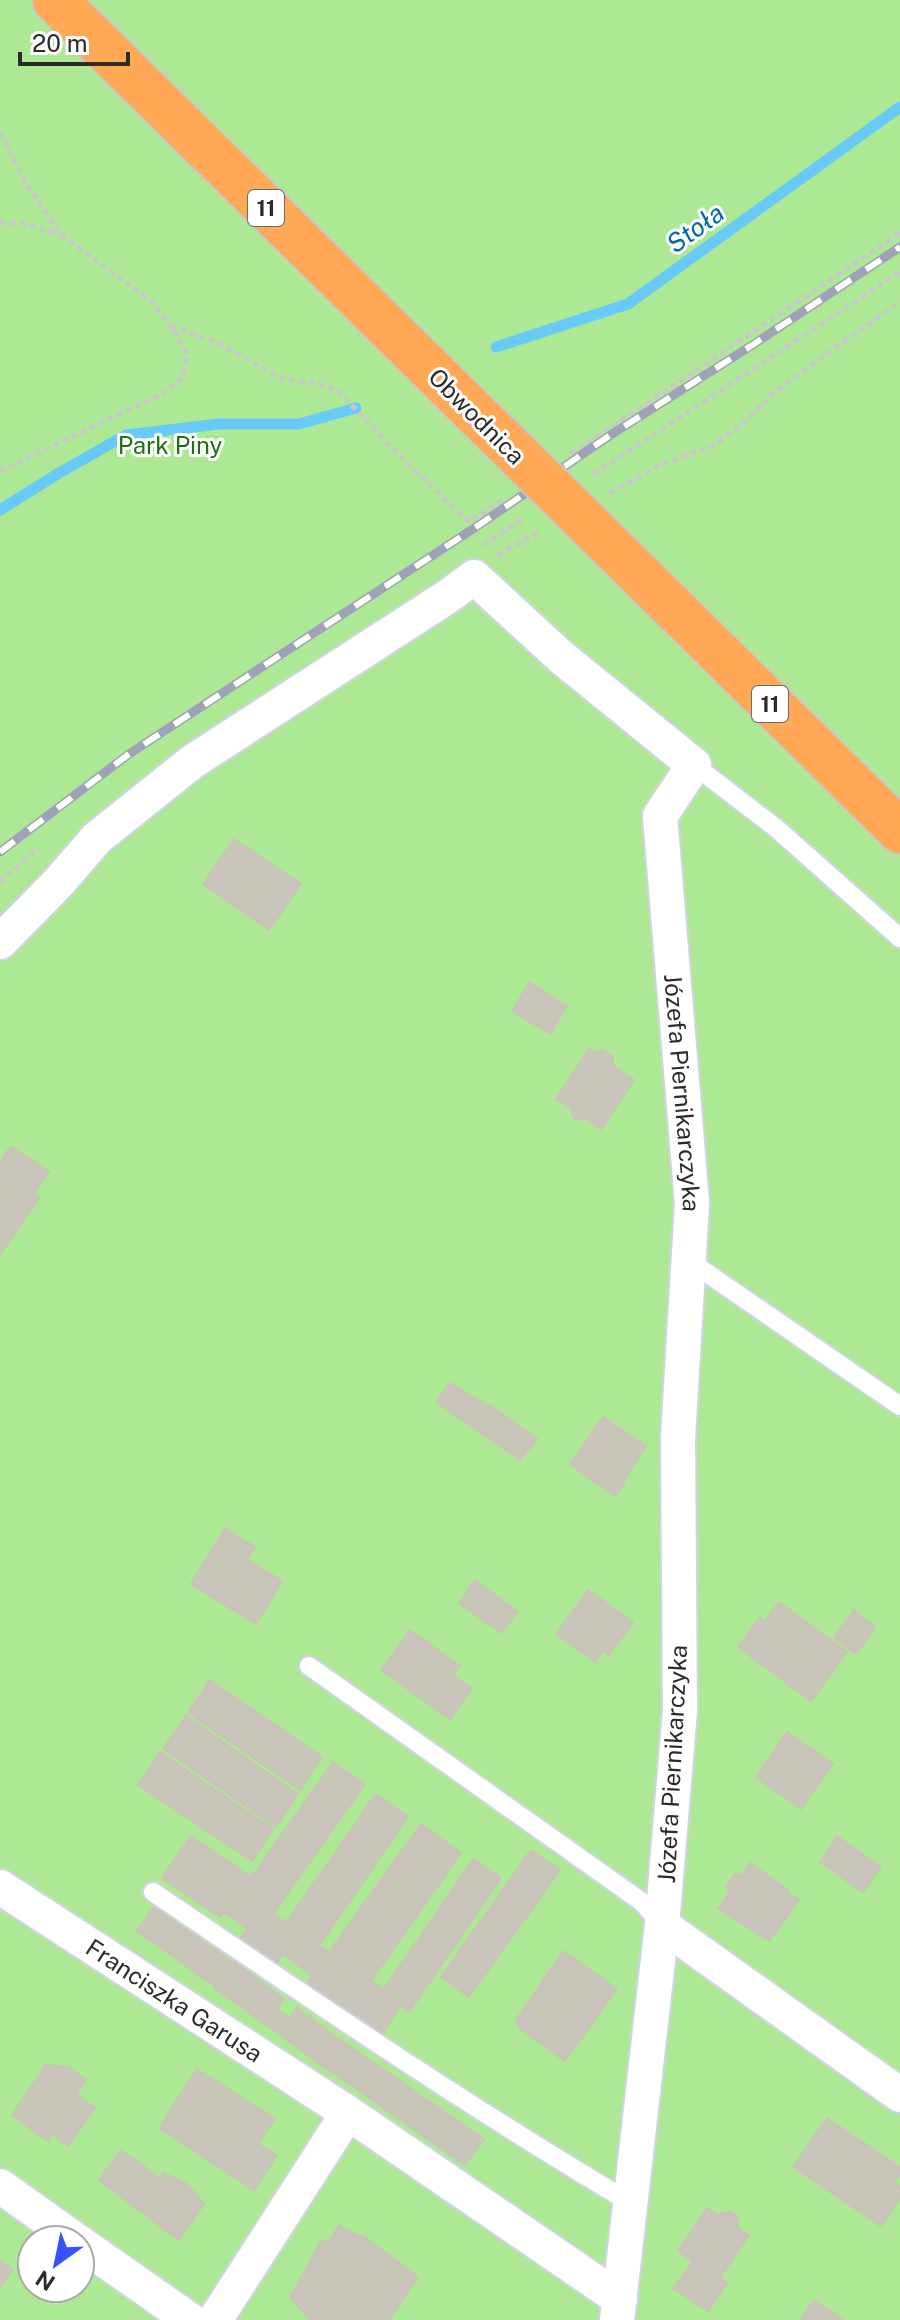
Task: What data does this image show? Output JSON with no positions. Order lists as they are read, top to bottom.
{
  "streets": {
    "highway": ["11", "Obwodnica"],
    "street": ["Józefa Piernikarczyka", "Franciszka Garusa"]
  },
  "crossings": [
    ["Józefa Piernikarczyka", "Franciszka Garusa"]
  ],
  "water": ["Stoła"],
  "parks": ["Park Piny"],
  "scale_bar": "20 m",
  "north": "bottom left"
}
